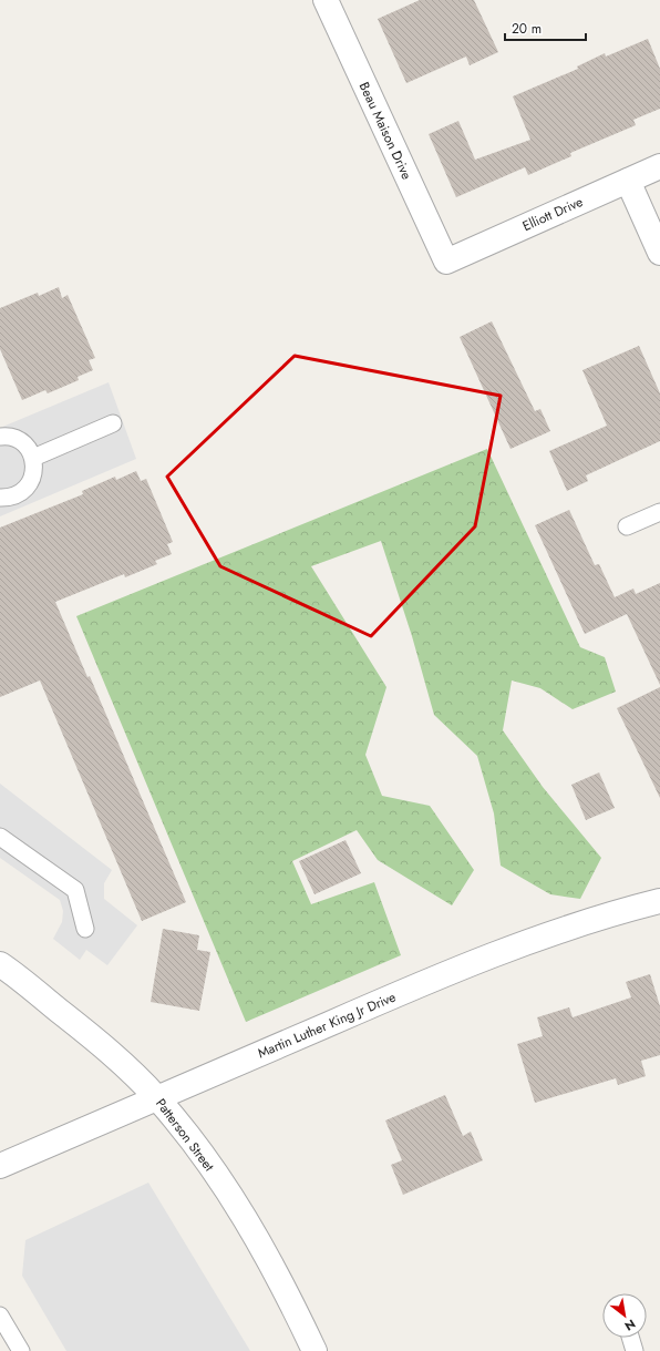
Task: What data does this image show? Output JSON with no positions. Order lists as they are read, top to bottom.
{
  "streets": {
    "street": [
      "Beau Maison Drive",
      "Elliott Drive",
      "Martin Luther King Jr Drive",
      "Patterson Street"
    ]
  },
  "crossings": [
    ["Beau Maison Drive", "Elliott Drive"],
    ["Martin Luther King Jr Drive", "Patterson Street"]
  ],
  "scale_bar": "20 m",
  "north": "bottom right"
}
